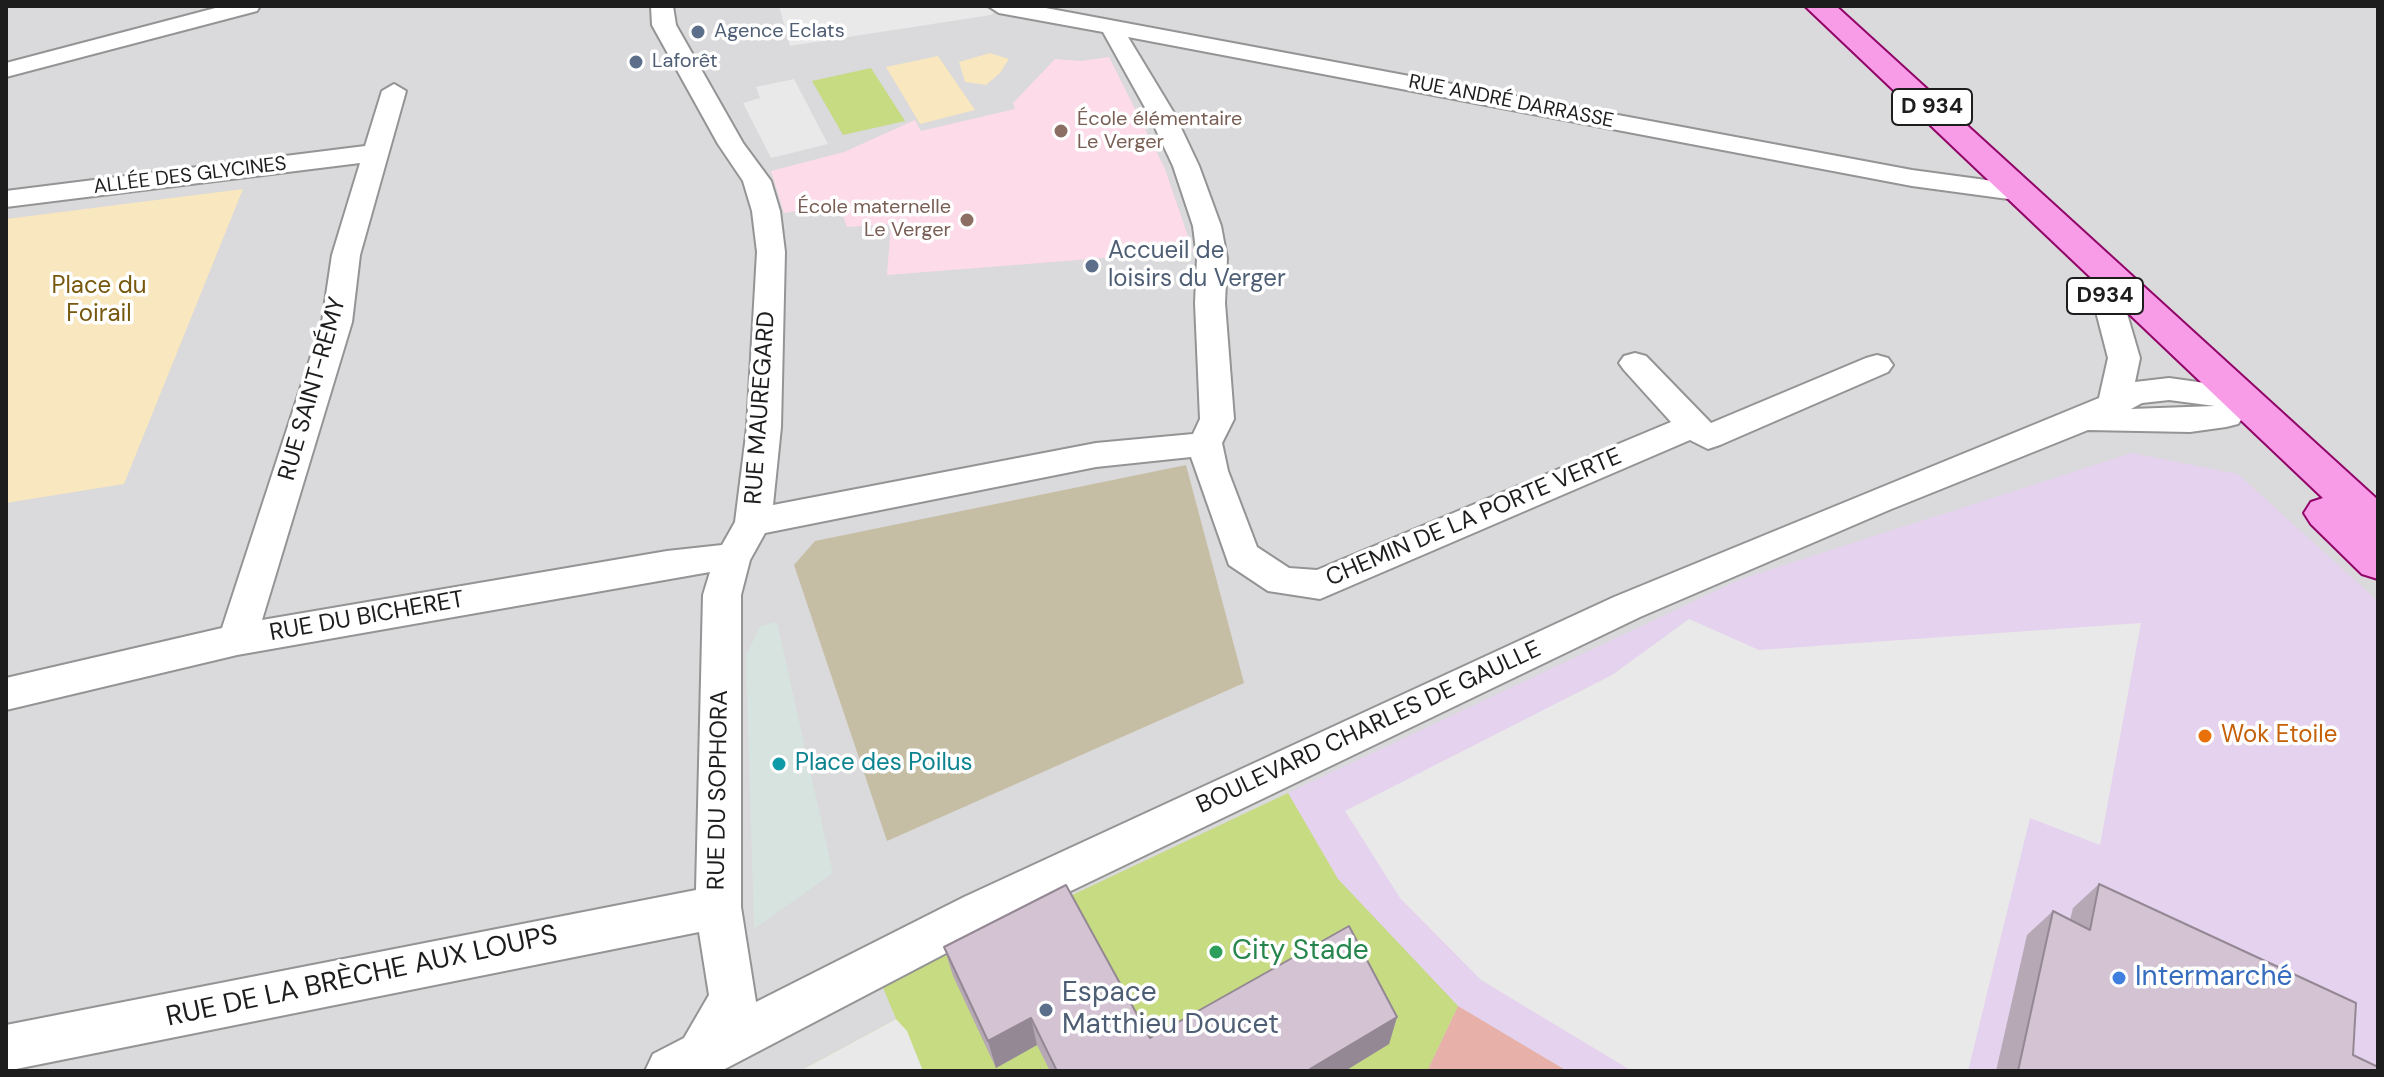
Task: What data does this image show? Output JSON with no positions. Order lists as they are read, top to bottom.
{
  "streets": {
    "main road": ["D934"],
    "street": [
      "RUE ANDRÉ DARRASSE",
      "ALLÉE DES GLYCINES",
      "RUE SAINT-RÉMY",
      "RUE MAUREGARD",
      "CHEMIN DE LA PORTE VERTE",
      "RUE DU BICHERET",
      "BOULEVARD CHARLES DE GAULLE",
      "RUE DU SOPHORA",
      "RUE DE LA BRÈCHE AUX LOUPS"
    ]
  },
  "crossings": [
    ["RUE ANDRÉ DARRASSE", "D934"],
    ["ALLÉE DES GLYCINES", "RUE SAINT-RÉMY"],
    ["D934", "BOULEVARD CHARLES DE GAULLE"],
    ["RUE SAINT-RÉMY", "RUE DU BICHERET"],
    ["RUE MAUREGARD", "CHEMIN DE LA PORTE VERTE"],
    ["RUE MAUREGARD", "RUE DU SOPHORA"],
    ["RUE DU BICHERET", "RUE DU SOPHORA"],
    ["BOULEVARD CHARLES DE GAULLE", "RUE DU SOPHORA"],
    ["RUE DU SOPHORA", "RUE DE LA BRÈCHE AUX LOUPS"]
  ],
  "parks": ["Place du Foirail"],
  "places": [
    "Agence Eclats",
    "Laforêt",
    "École élémentaire Le Verger",
    "École maternelle Le Verger",
    "Accueil de loisirs du Verger",
    "Wok Etoile",
    "Place des Poilus",
    "City Stade",
    "Intermarché",
    "Espace Matthieu Doucet"
  ]
}
